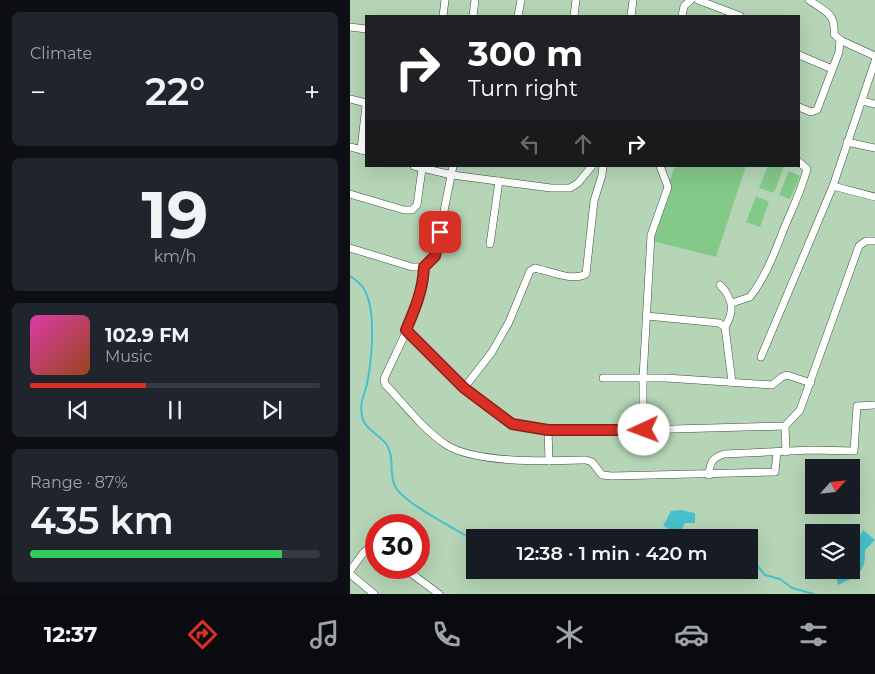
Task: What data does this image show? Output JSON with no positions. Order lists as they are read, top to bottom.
{
  "north": "top right",
  "page": {
    "tile": [
      "Climate",
      ["19", "km/h"],
      ["Range · 87%", "435 km"]
    ],
    "turn": ["300 m", "Turn right"],
    "heat": ["−", "22°", "+"],
    "song": ["102.9 FM", "Music"],
    "limit": "30",
    "trip": "12:38 · 1 min · 420 m",
    "tabs": "12:37"
  }
}
